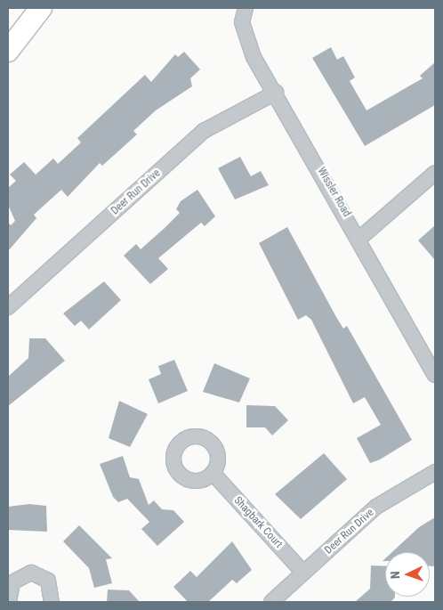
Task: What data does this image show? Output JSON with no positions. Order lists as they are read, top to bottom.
{
  "streets": {
    "street": ["Deer Run Drive", "Wissler Road", "Shagbark Court"]
  },
  "crossings": [
    ["Deer Run Drive", "Wissler Road"],
    ["Deer Run Drive", "Shagbark Court"]
  ],
  "north": "left"
}
